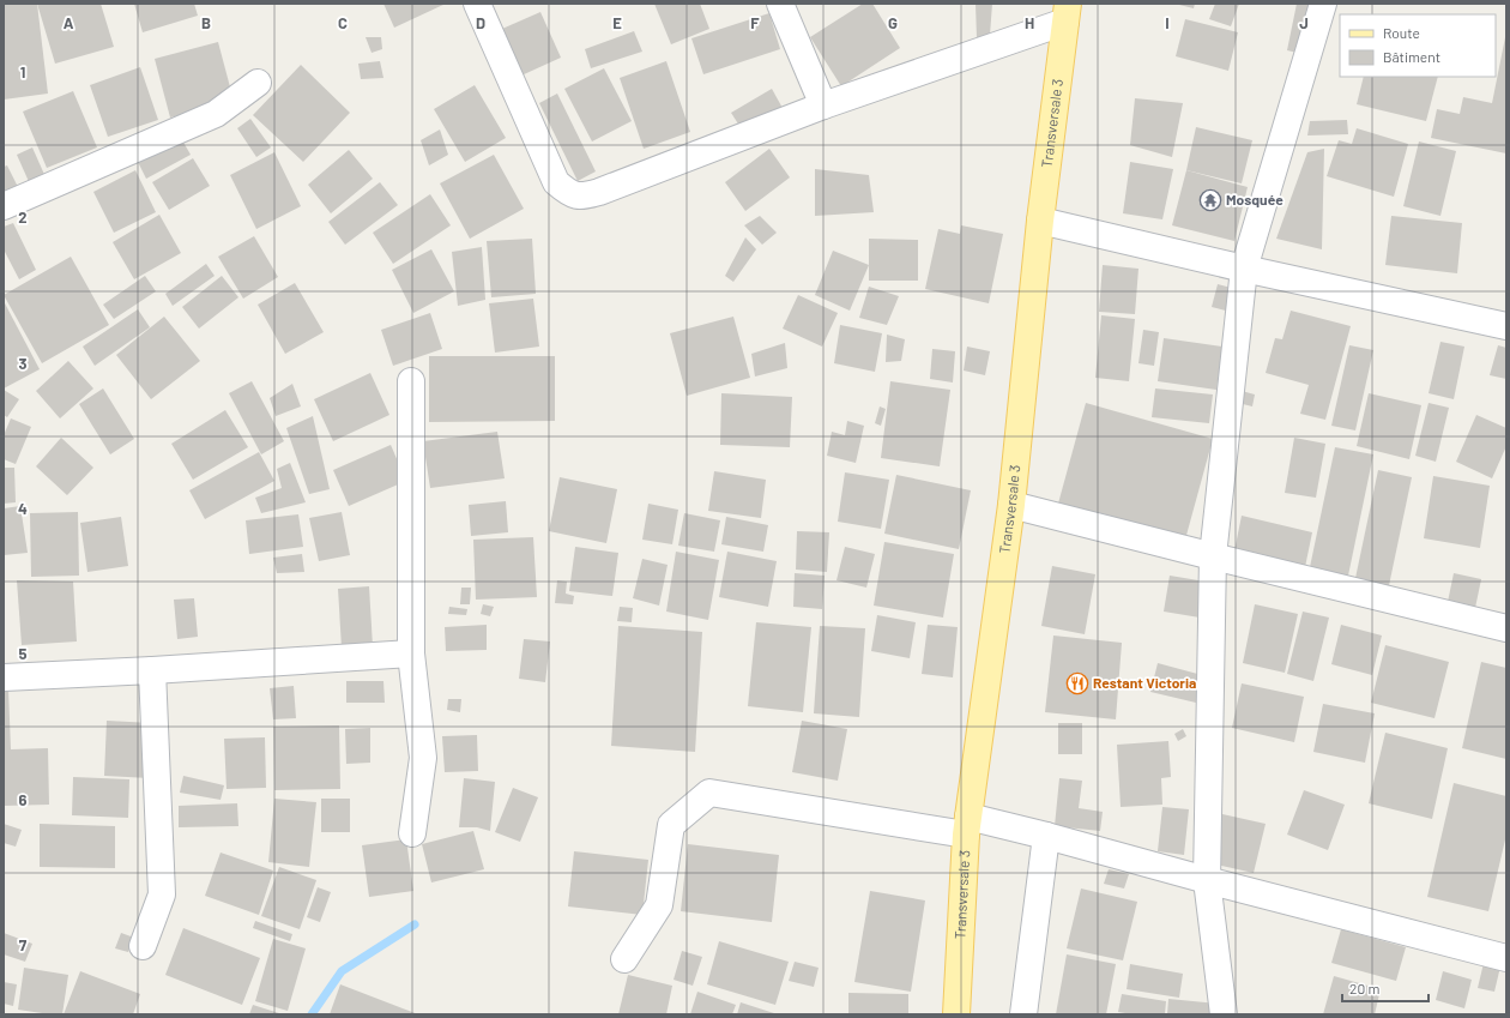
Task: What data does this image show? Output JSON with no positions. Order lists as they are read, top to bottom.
{
  "streets": {
    "main road": ["Transversale 3"]
  },
  "places": {
    "temple": ["Mosquée"],
    "restaurant": ["Restant Victoria"]
  },
  "legend": ["Route", "Bâtiment"],
  "scale_bar": "20 m",
  "grid": {
    "columns": [
      "A",
      "B",
      "C",
      "D",
      "E",
      "F",
      "G",
      "H",
      "I",
      "J"
    ],
    "rows": [
      "1",
      "2",
      "3",
      "4",
      "5",
      "6",
      "7"
    ]
  }
}
